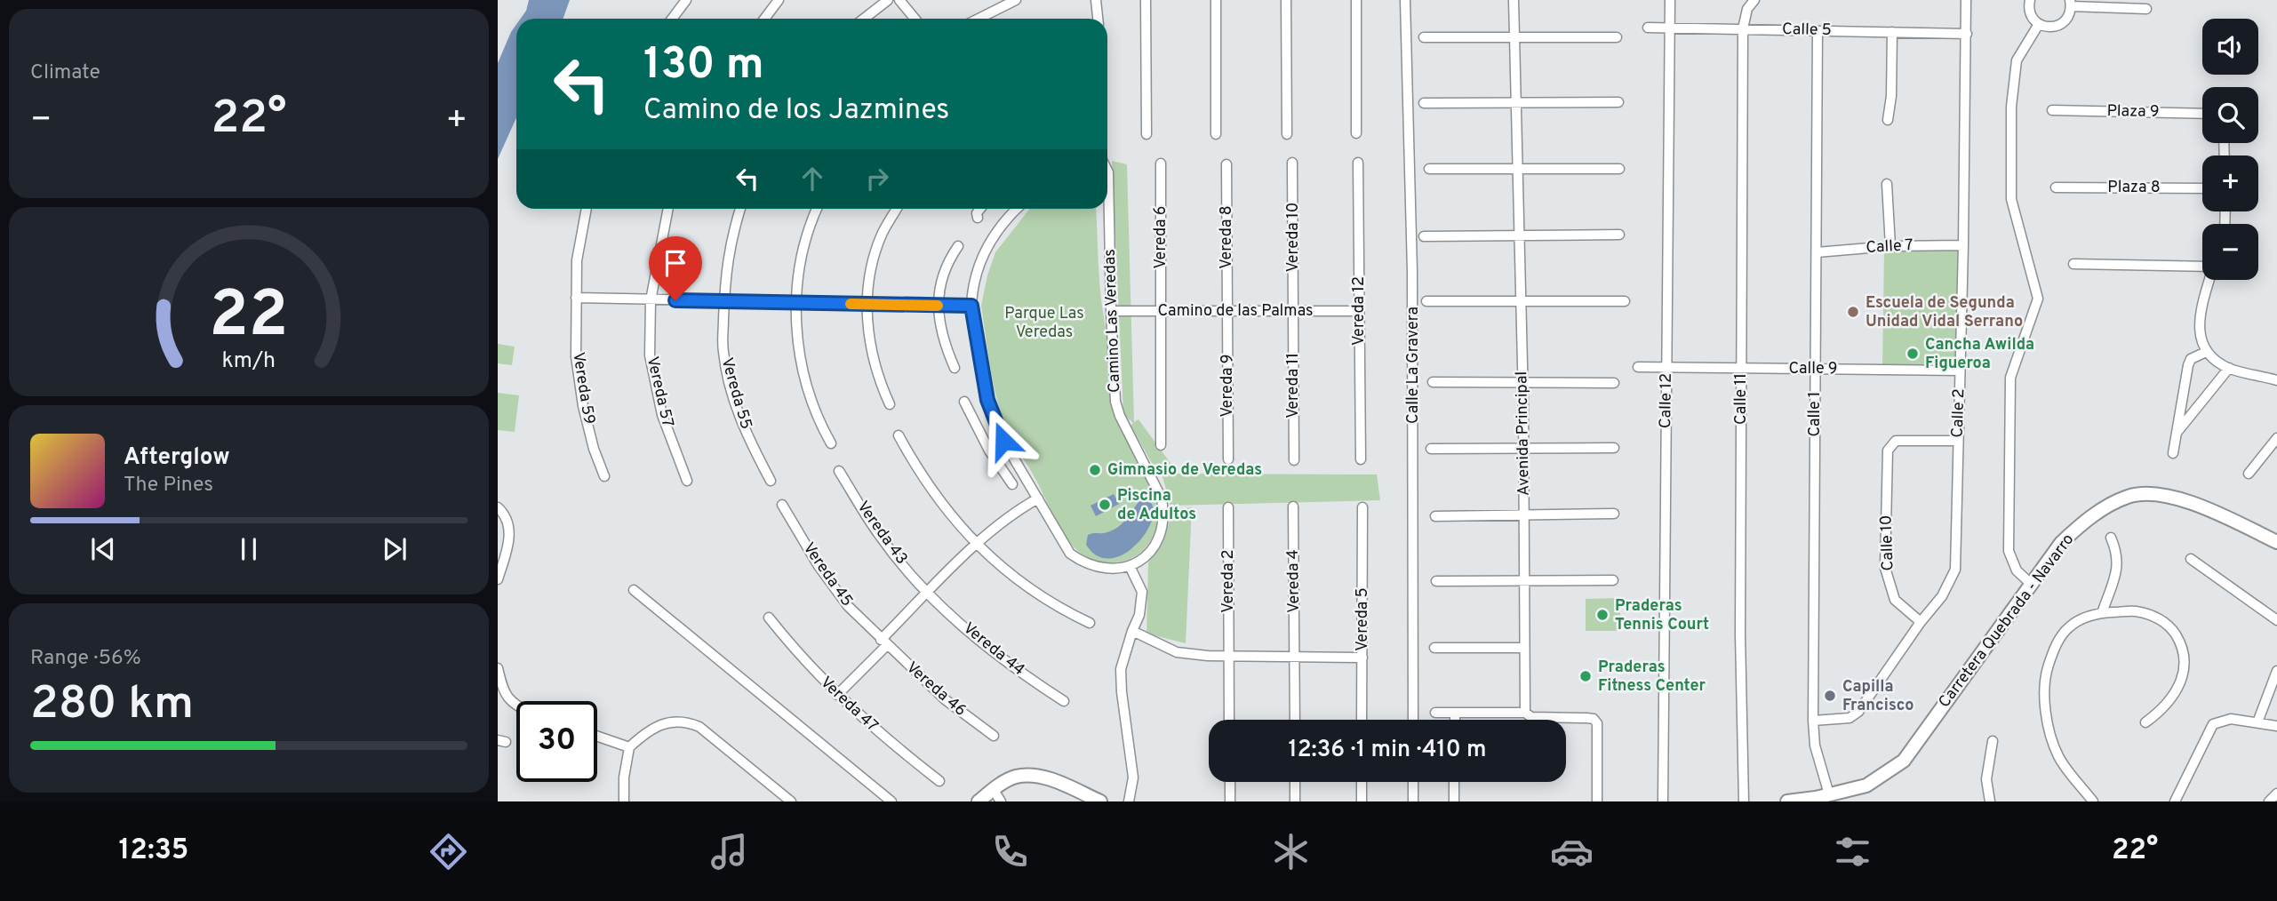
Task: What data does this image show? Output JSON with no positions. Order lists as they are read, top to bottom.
{
  "streets": {
    "street": [
      "Calle 5",
      "Plaza 9",
      "Plaza 8",
      "Vereda 6",
      "Vereda 8",
      "Vereda 10",
      "Calle 7",
      "Camino de las Palmas",
      "Vereda 12",
      "Camino Las Veredas",
      "Calle La Gravera",
      "Calle 9",
      "Vereda 9",
      "Vereda 11",
      "Vereda 59",
      "Vereda 57",
      "Vereda 55",
      "Calle 11",
      "Calle 12",
      "Calle 2",
      "Calle 1",
      "Avenida Principal",
      "Vereda 43",
      "Calle 10",
      "Vereda 45",
      "Vereda 2",
      "Vereda 4",
      "Vereda 5",
      "Carretera Quebrada - Navarro",
      "Vereda 44",
      "Vereda 46",
      "Vereda 47"
    ]
  },
  "crossings": [
    ["Calle 5", "Calle 11"],
    ["Calle 5", "Calle 12"],
    ["Calle 5", "Calle 2"],
    ["Calle 5", "Calle 1"],
    ["Vereda 6", "Camino de las Palmas"],
    ["Vereda 8", "Camino de las Palmas"],
    ["Vereda 8", "Vereda 9"],
    ["Vereda 10", "Camino de las Palmas"],
    ["Vereda 10", "Vereda 11"],
    ["Calle 7", "Calle 2"],
    ["Calle 7", "Calle 1"],
    ["Camino de las Palmas", "Vereda 12"],
    ["Camino de las Palmas", "Camino Las Veredas"],
    ["Camino de las Palmas", "Vereda 9"],
    ["Camino de las Palmas", "Vereda 11"],
    ["Calle 9", "Calle 11"],
    ["Calle 9", "Calle 12"],
    ["Calle 9", "Calle 2"],
    ["Calle 9", "Calle 1"],
    ["Calle 2", "Calle 1"],
    ["Calle 2", "Calle 10"],
    ["Calle 1", "Carretera Quebrada - Navarro"],
    ["Vereda 43", "Vereda 44"],
    ["Vereda 45", "Vereda 46"]
  ],
  "parks": ["Parque Las Veredas"],
  "places": [
    "Escuela de Segunda Unidad Vidal Serrano",
    "Cancha Awilda Figueroa",
    "Gimnasio de Veredas",
    "Piscina de Adultos",
    "Praderas Tennis Court",
    "Praderas Fitness Center",
    "Capilla Francisco"
  ],
  "page": {
    "tile": [
      "Climate",
      ["Range · 56%", "280 km"]
    ],
    "map_buttons": ["+", "−"],
    "turn": ["130 m", "Camino de los Jazmines"],
    "heat": ["−", "22°", "+"],
    "song": ["Afterglow", "The Pines"],
    "limit": "30",
    "trip": "12:36 · 1 min · 410 m",
    "tabs": ["12:35", "22°"],
    "gauge": ["22", "km/h"]
  }
}
